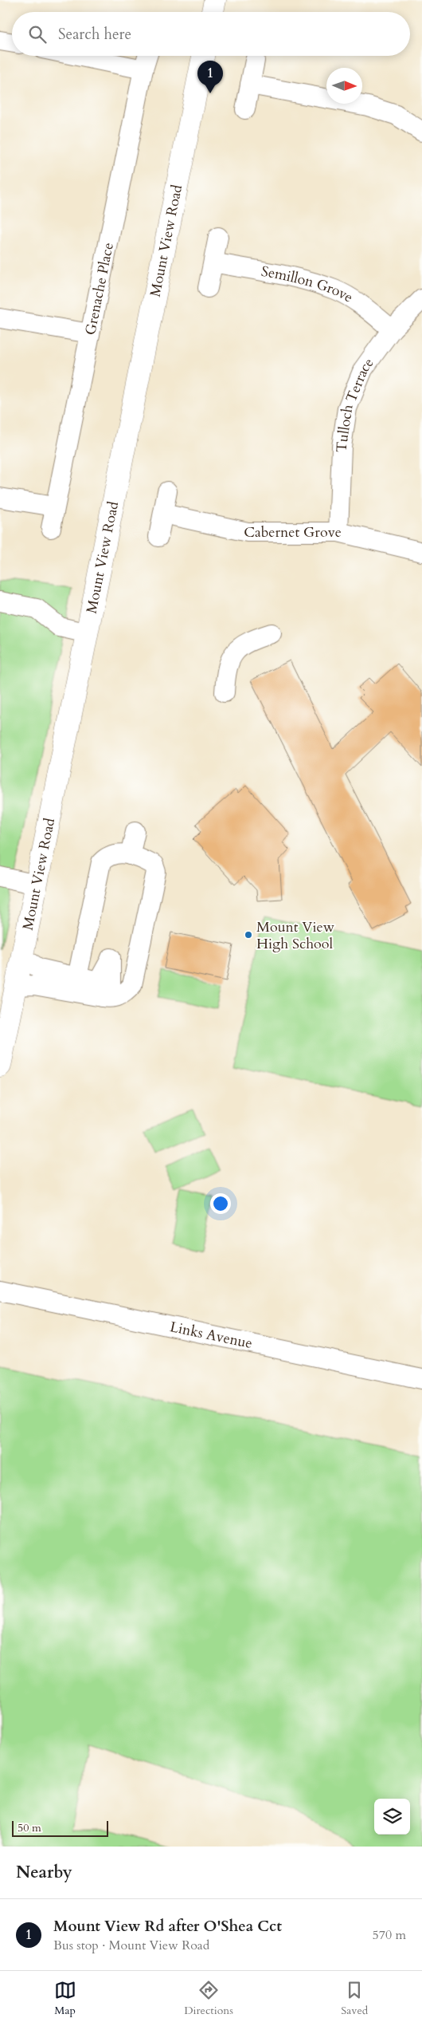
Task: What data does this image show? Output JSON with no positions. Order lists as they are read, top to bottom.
{
  "streets": {
    "main road": ["Mount View Road"],
    "street": [
      "Semillon Grove",
      "Grenache Place",
      "Tulloch Terrace",
      "Cabernet Grove",
      "Links Avenue"
    ]
  },
  "crossings": [
    ["Semillon Grove", "Tulloch Terrace"],
    ["Tulloch Terrace", "Cabernet Grove"]
  ],
  "places": ["Mount View High School"],
  "scale_bar": "50 m",
  "north": "right",
  "page": {
    "search": "Search here",
    "pins": "1",
    "scale": "50 m",
    "heading": "Nearby",
    "list": [
      {
        "mark": "1",
        "name": "Mount View Rd after O'Shea Cct",
        "note": "Bus stop · Mount View Road",
        "value": "570 m"
      }
    ],
    "nav": ["Map", "Directions", "Saved"]
  }
}
